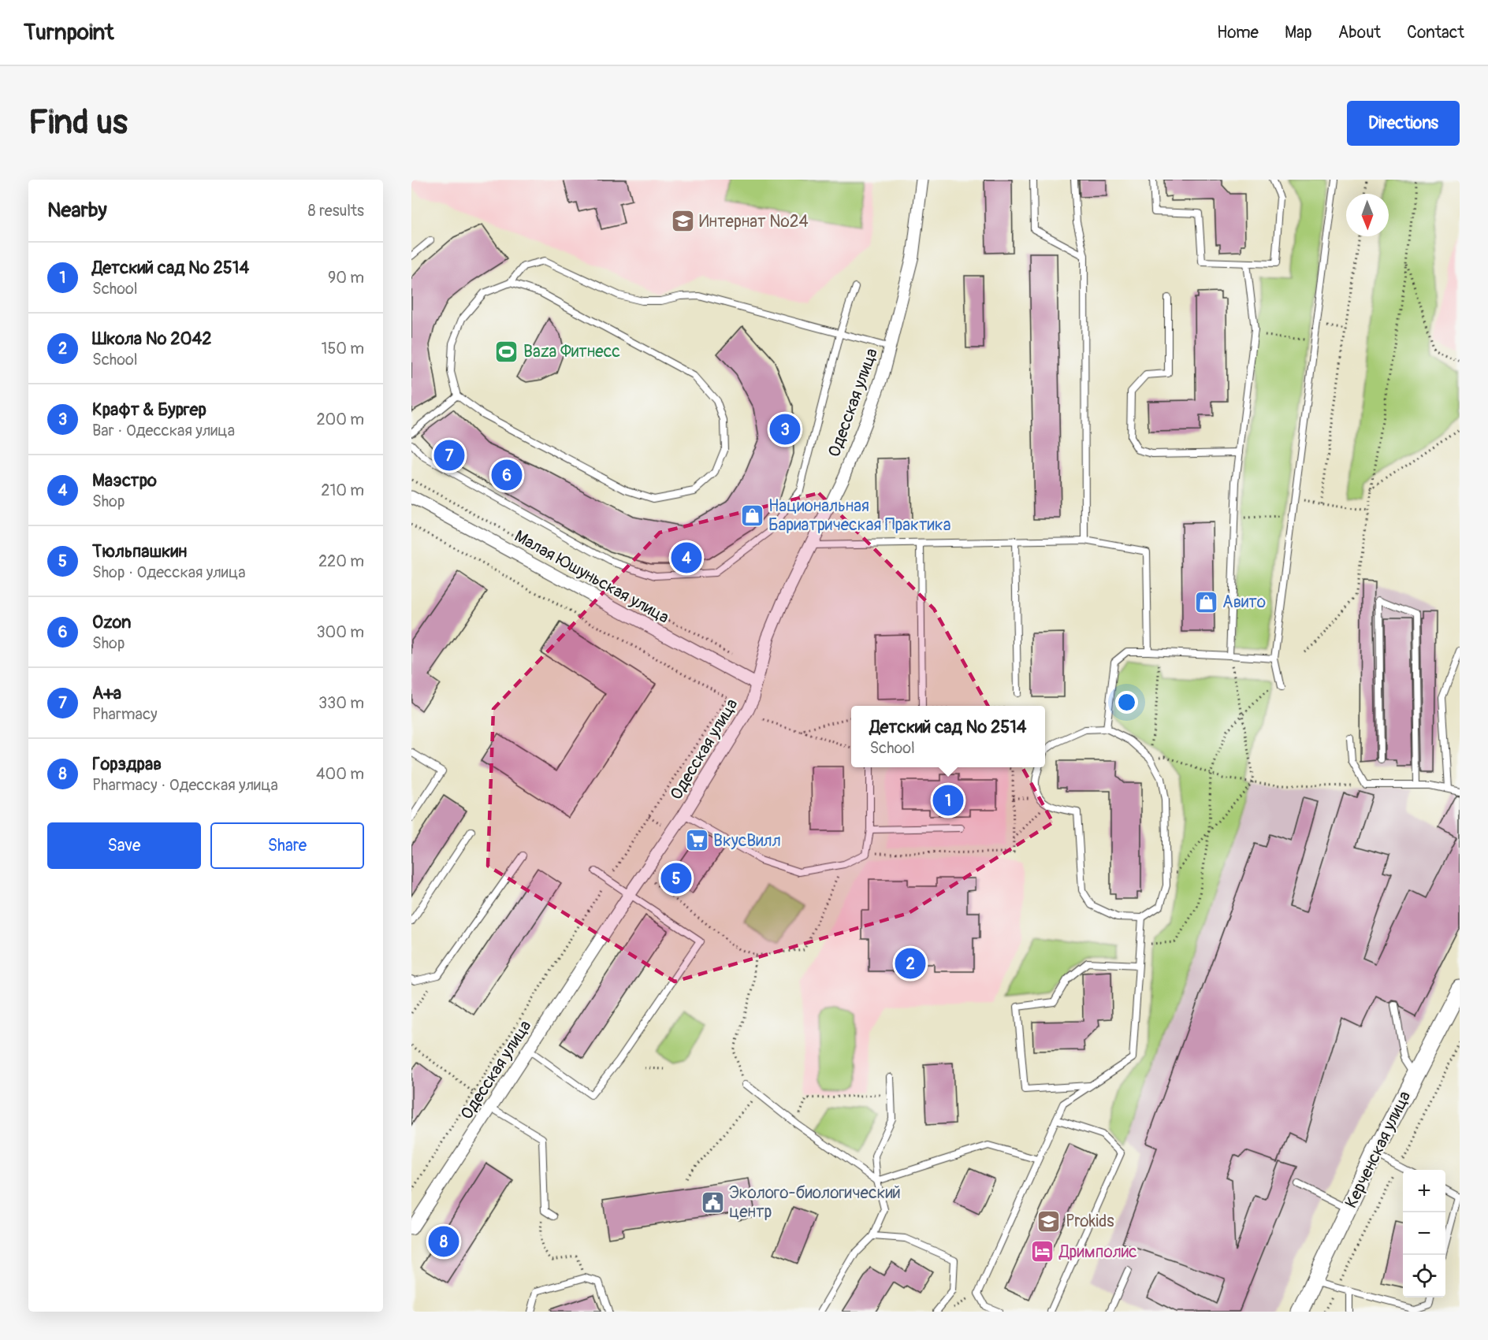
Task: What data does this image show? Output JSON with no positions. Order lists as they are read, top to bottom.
{
  "streets": {
    "street": ["Одесская улица", "Малая Юшуньская улица", "Керченская улица"]
  },
  "crossings": [
    ["Одесская улица", "Малая Юшуньская улица"]
  ],
  "places": {
    "school or university": ["Интернат №24", "Prokids"],
    "sports": ["Baza Фитнесс"],
    "shop": ["Национальная Бариатрическая Практика", "Авито"],
    "supermarket": ["ВкусВилл"],
    "public building": ["Эколого-биологический центр"],
    "hotel": ["Дримполис"]
  },
  "north": "bottom",
  "page": {
    "header": "Turnpoint",
    "nav": [
      "Home",
      "Map",
      "About",
      "Contact"
    ],
    "buttons": [
      "Directions",
      ["Save", "Share"]
    ],
    "title": "Find us",
    "heading": ["Nearby", "8 results"],
    "list": [
      {
        "mark": "1",
        "name": "Детский сад № 2514",
        "note": "School",
        "value": "90 m"
      },
      {
        "mark": "2",
        "name": "Школа № 2042",
        "note": "School",
        "value": "150 m"
      },
      {
        "mark": "3",
        "name": "Крафт & Бургер",
        "note": "Bar · Одесская улица",
        "value": "200 m"
      },
      {
        "mark": "4",
        "name": "Маэстро",
        "note": "Shop",
        "value": "210 m"
      },
      {
        "mark": "5",
        "name": "Тюльпашкин",
        "note": "Shop · Одесская улица",
        "value": "220 m"
      },
      {
        "mark": "6",
        "name": "Ozon",
        "note": "Shop",
        "value": "300 m"
      },
      {
        "mark": "7",
        "name": "А+а",
        "note": "Pharmacy",
        "value": "330 m"
      },
      {
        "mark": "8",
        "name": "Горздрав",
        "note": "Pharmacy · Одесская улица",
        "value": "400 m"
      }
    ],
    "pins": [
      "3",
      "7",
      "6",
      "4",
      "1",
      "5",
      "2",
      "8"
    ],
    "popup": ["Детский сад № 2514", "School"],
    "map_buttons": ["+", "−"]
  }
}
